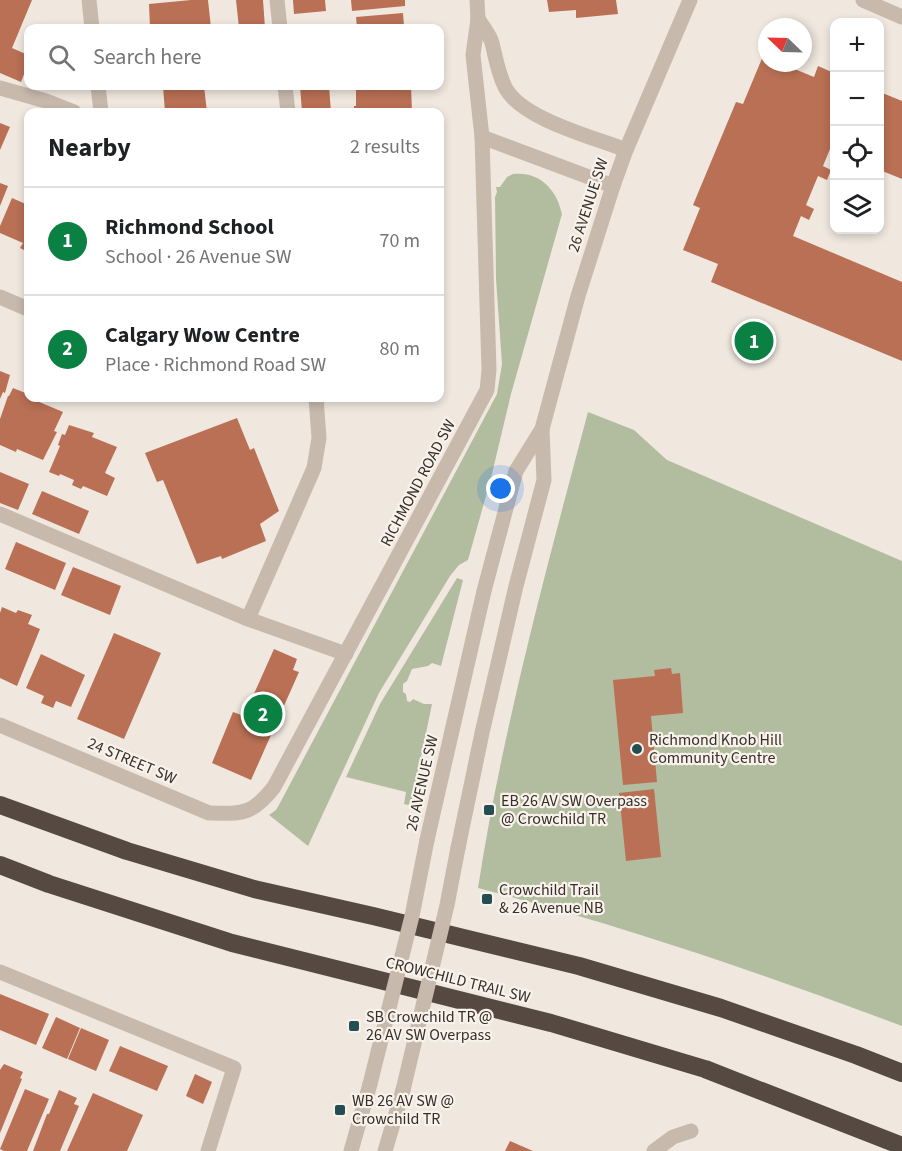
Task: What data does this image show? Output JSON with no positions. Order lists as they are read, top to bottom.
{
  "streets": {
    "highway": ["CROWCHILD TRAIL SW"],
    "street": ["26 AVENUE SW", "RICHMOND ROAD SW", "24 STREET SW"]
  },
  "crossings": [
    ["26 AVENUE SW", "RICHMOND ROAD SW"],
    ["RICHMOND ROAD SW", "24 STREET SW"]
  ],
  "places": {
    "other": ["Richmond Knob Hill Community Centre"],
    "transit": [
      "EB 26 AV SW Overpass @ Crowchild TR",
      "Crowchild Trail & 26 Avenue NB",
      "SB Crowchild TR @ 26 AV SW Overpass",
      "WB 26 AV SW @ Crowchild TR"
    ]
  },
  "north": "top left",
  "page": {
    "map_buttons": ["+", "−"],
    "search": "Search here",
    "heading": ["Nearby", "2 results"],
    "list": [
      {
        "mark": "1",
        "name": "Richmond School",
        "note": "School · 26 Avenue SW",
        "value": "70 m"
      },
      {
        "mark": "2",
        "name": "Calgary Wow Centre",
        "note": "Place · Richmond Road SW",
        "value": "80 m"
      }
    ],
    "pins": ["1", "2"]
  }
}
